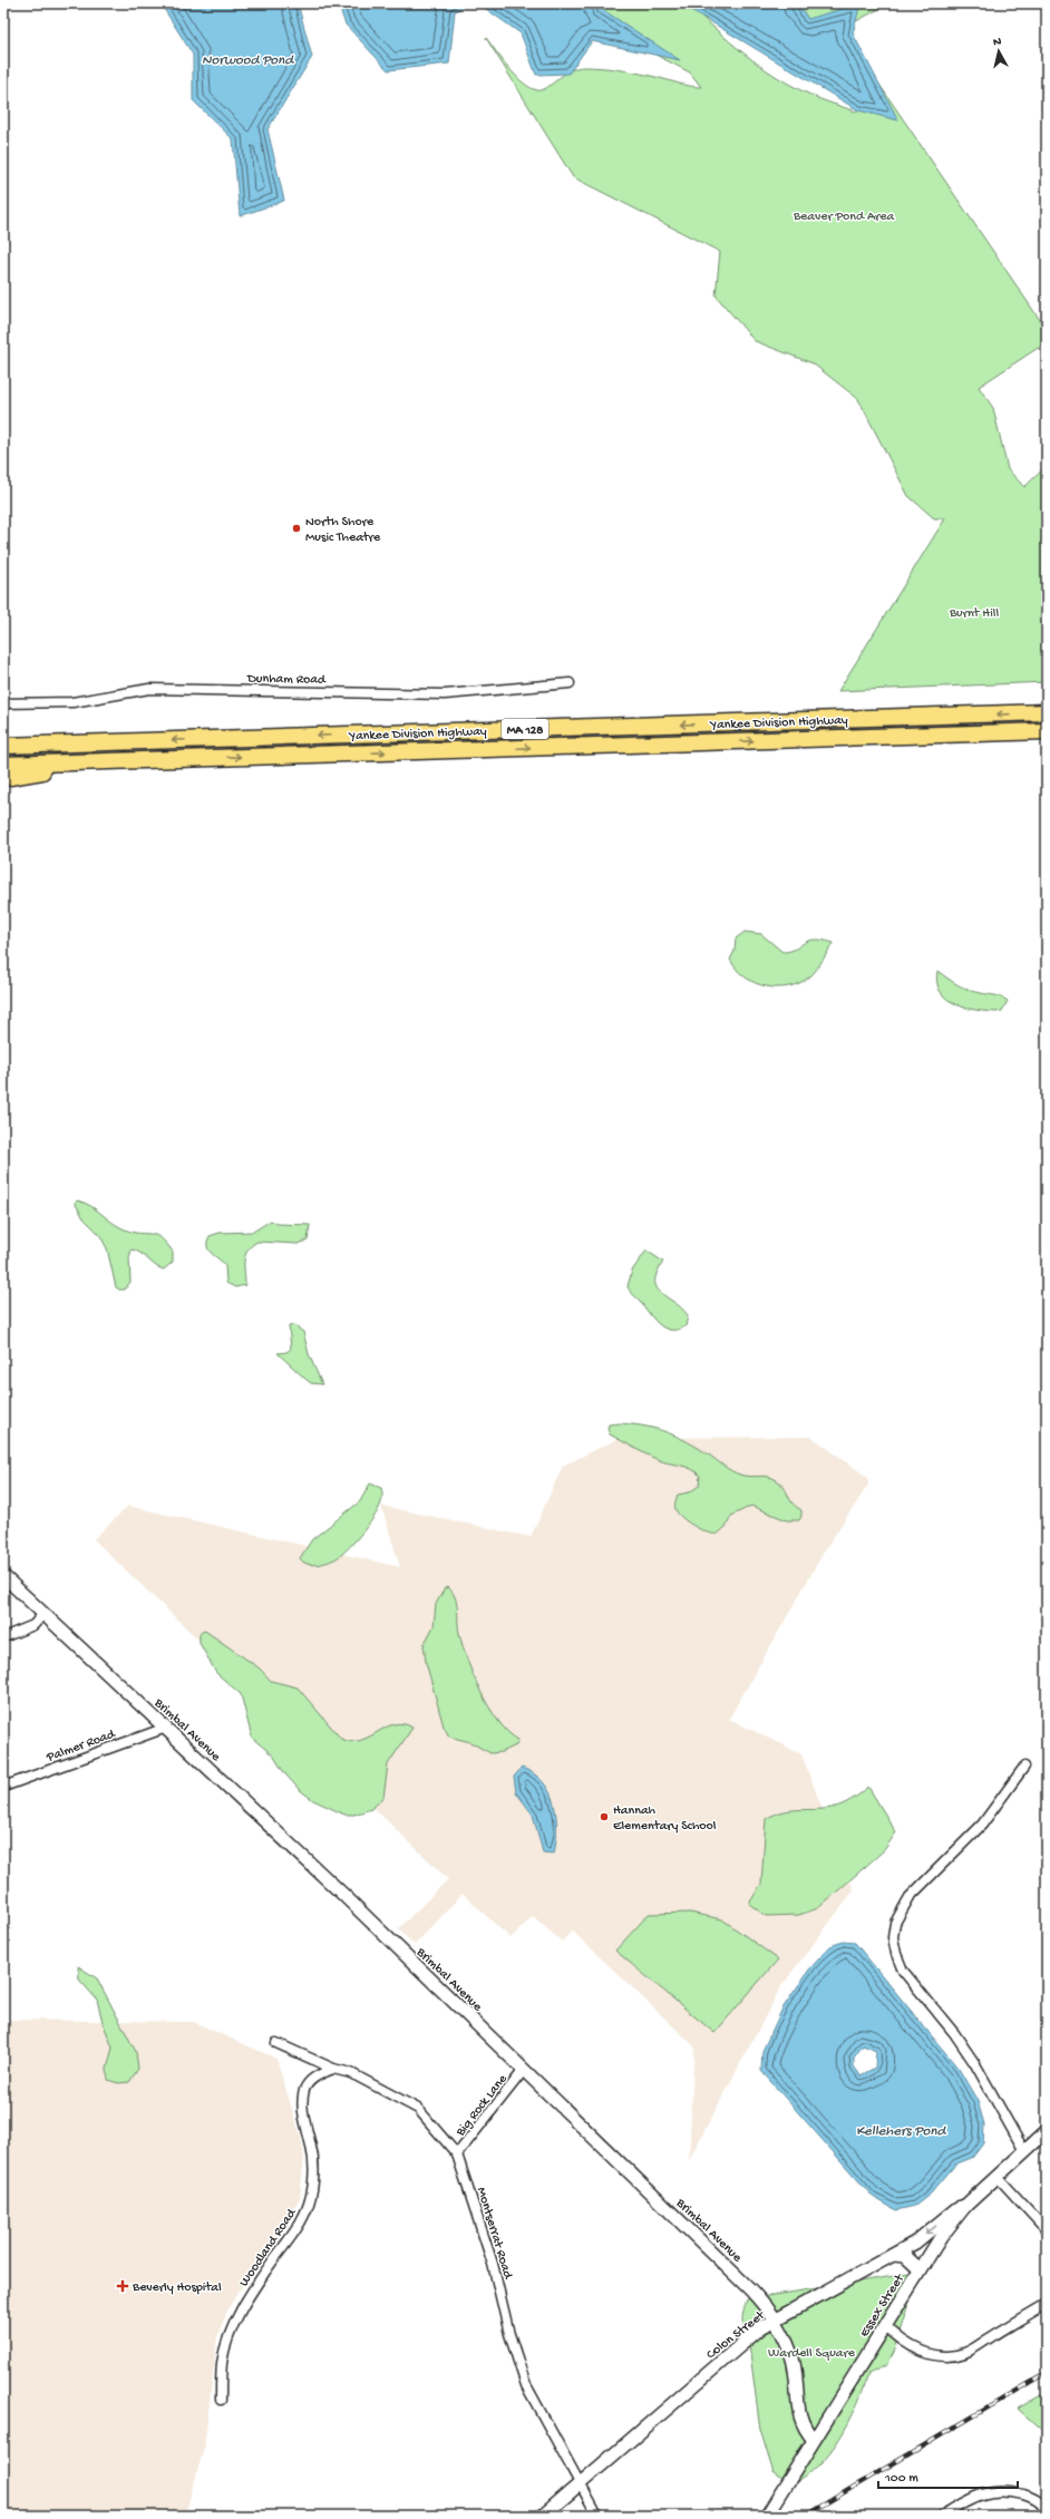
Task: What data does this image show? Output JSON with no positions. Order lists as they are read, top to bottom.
{
  "streets": {
    "highway": ["Yankee Division Highway", "MA 128"],
    "main road": ["Brimbal Avenue", "Essex Street", "Colon Street"],
    "street": [
      "Dunham Road",
      "Palmer Road",
      "Big Rock Lane",
      "Montserrat Road",
      "Woodland Road"
    ]
  },
  "crossings": [
    ["Brimbal Avenue", "Palmer Road"],
    ["Brimbal Avenue", "Big Rock Lane"],
    ["Brimbal Avenue", "Essex Street"],
    ["Brimbal Avenue", "Colon Street"],
    ["Big Rock Lane", "Montserrat Road"],
    ["Montserrat Road", "Woodland Road"],
    ["Montserrat Road", "Colon Street"],
    ["Essex Street", "Colon Street"]
  ],
  "water": ["Norwood Pond", "Kellehers Pond"],
  "parks": ["Beaver Pond Area", "Burnt Hill", "Wardell Square"],
  "places": {
    "other": ["North Shore Music Theatre", "Hannah Elementary School"],
    "health": ["Beverly Hospital"]
  },
  "scale_bar": "100 m",
  "north": "top"
}
